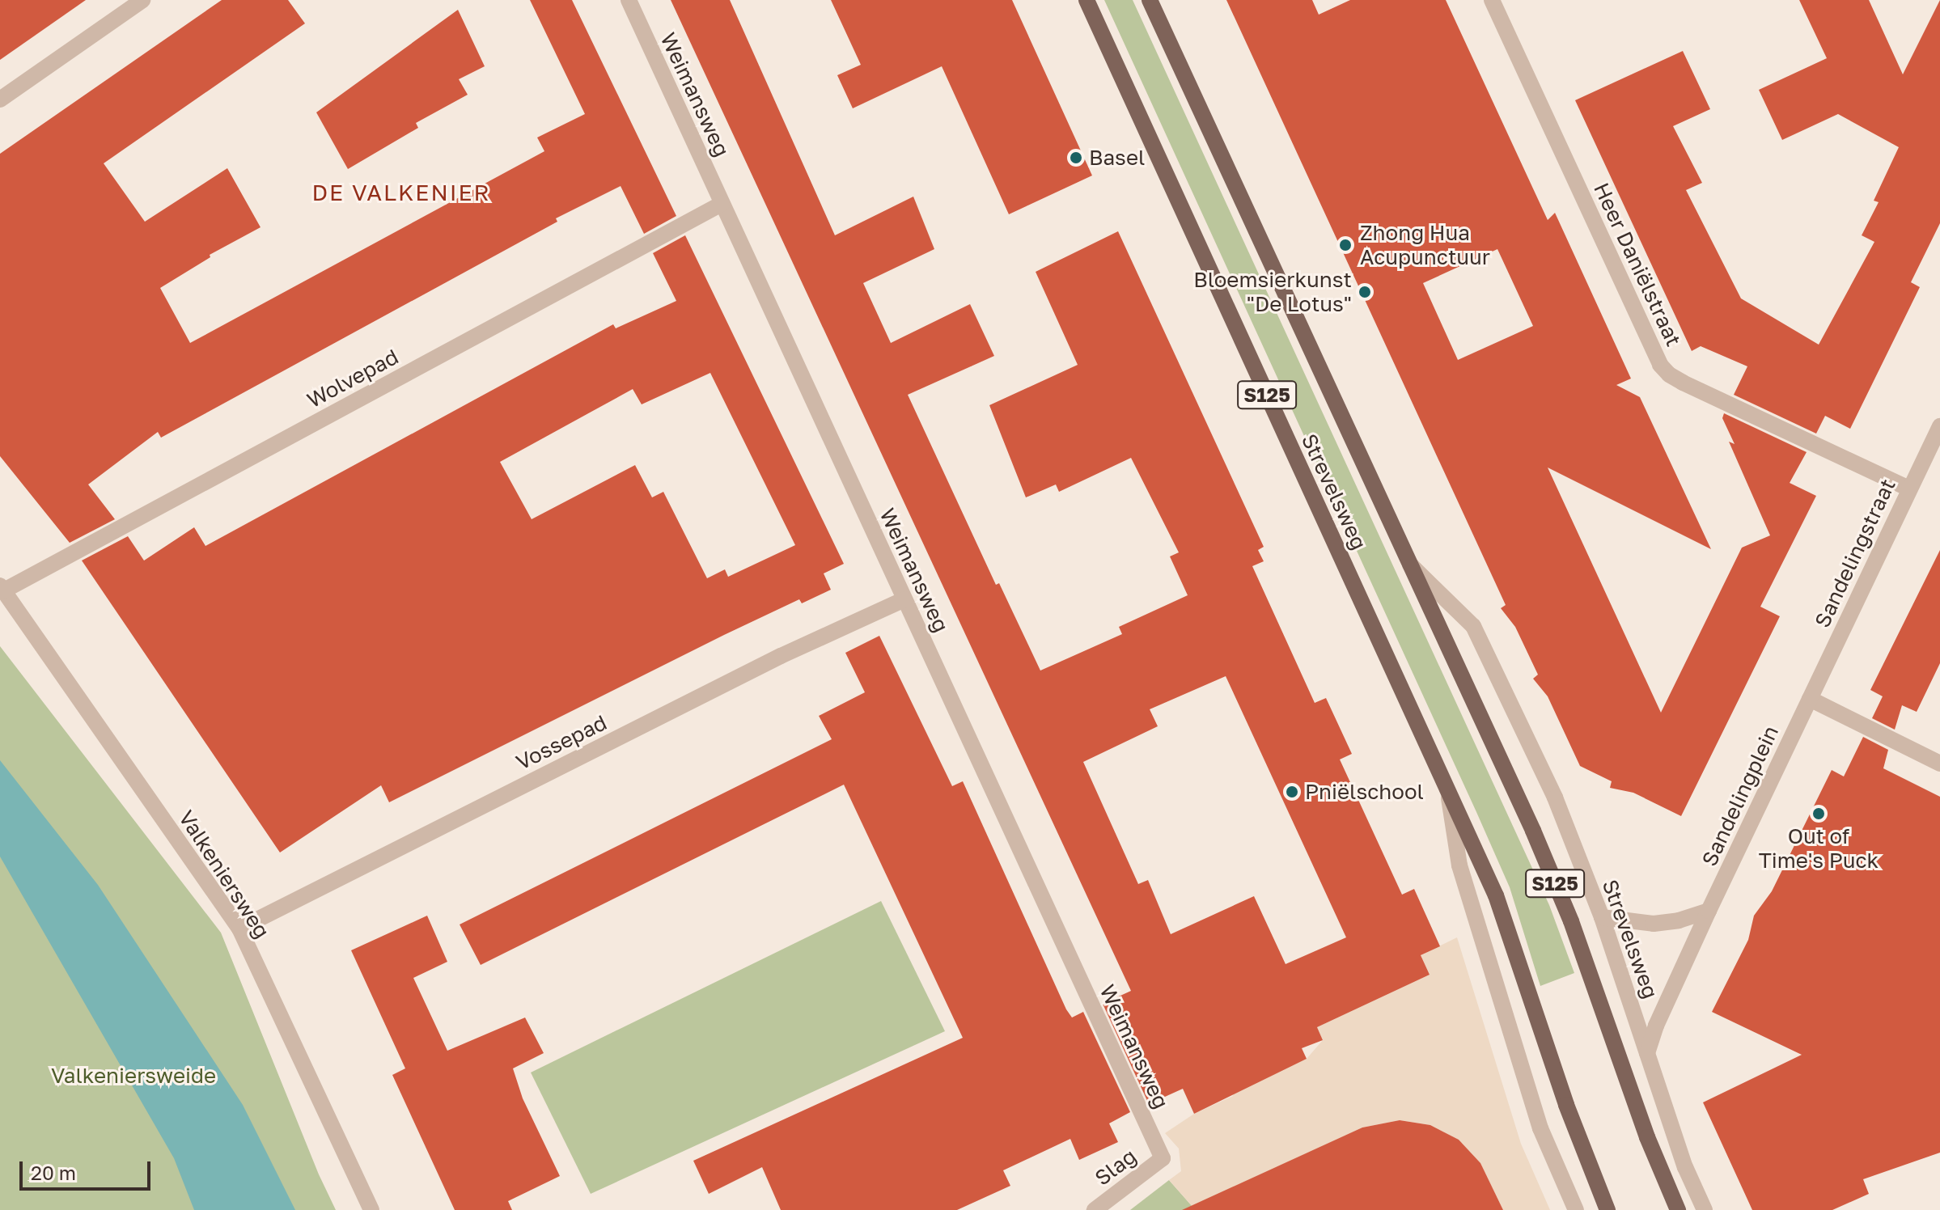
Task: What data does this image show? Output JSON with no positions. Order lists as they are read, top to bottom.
{
  "streets": {
    "main road": ["S125", "Strevelsweg"],
    "street": [
      "Weimansweg",
      "Heer Daniëlstraat",
      "Wolvepad",
      "Sandelingstraat",
      "Vossepad",
      "Sandelingplein",
      "Valkeniersweg",
      "Slag"
    ]
  },
  "crossings": [
    ["Weimansweg", "Wolvepad"],
    ["Weimansweg", "Vossepad"],
    ["Weimansweg", "Slag"],
    ["Heer Daniëlstraat", "Sandelingstraat"],
    ["Wolvepad", "Valkeniersweg"],
    ["Strevelsweg", "Sandelingplein"],
    ["Sandelingstraat", "Sandelingplein"],
    ["Vossepad", "Valkeniersweg"]
  ],
  "districts": ["DE VALKENIER"],
  "parks": ["Valkeniersweide"],
  "places": [
    "Basel",
    "Zhong Hua Acupunctuur",
    "Bloemsierkunst \"De Lotus\"",
    "Pniëlschool",
    "Out of Time's Puck"
  ],
  "scale_bar": "20 m"
}
